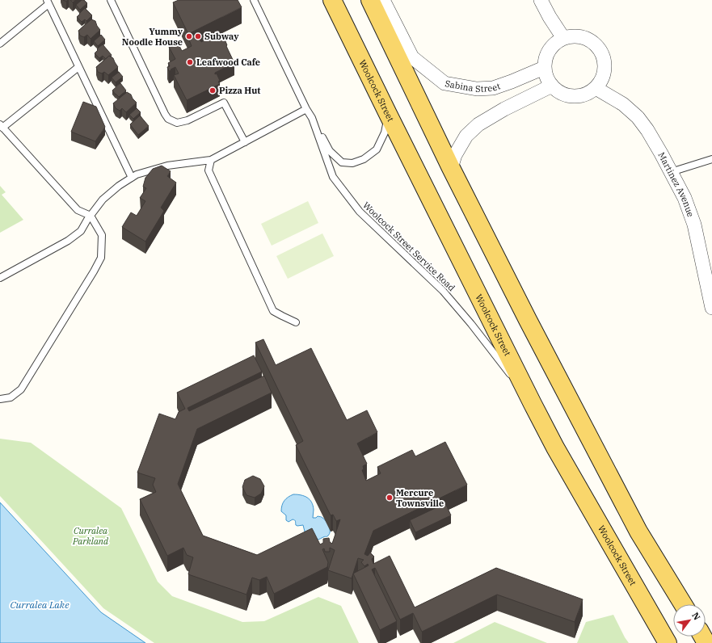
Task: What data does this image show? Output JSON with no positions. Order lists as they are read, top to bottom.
{
  "streets": {
    "main road": ["Woolcock Street"],
    "street": ["Sabina Street", "Martinez Avenue"],
    "lane": ["Woolcock Street Service Road"]
  },
  "crossings": [
    ["Sabina Street", "Martinez Avenue"],
    ["Woolcock Street", "Woolcock Street Service Road"]
  ],
  "water": ["Curralea Lake"],
  "parks": ["Curralea Parkland"],
  "places": [
    "Yummy Noodle House",
    "Subway",
    "Leafwood Cafe",
    "Pizza Hut",
    "Mercure Townsville"
  ],
  "north": "top right"
}
